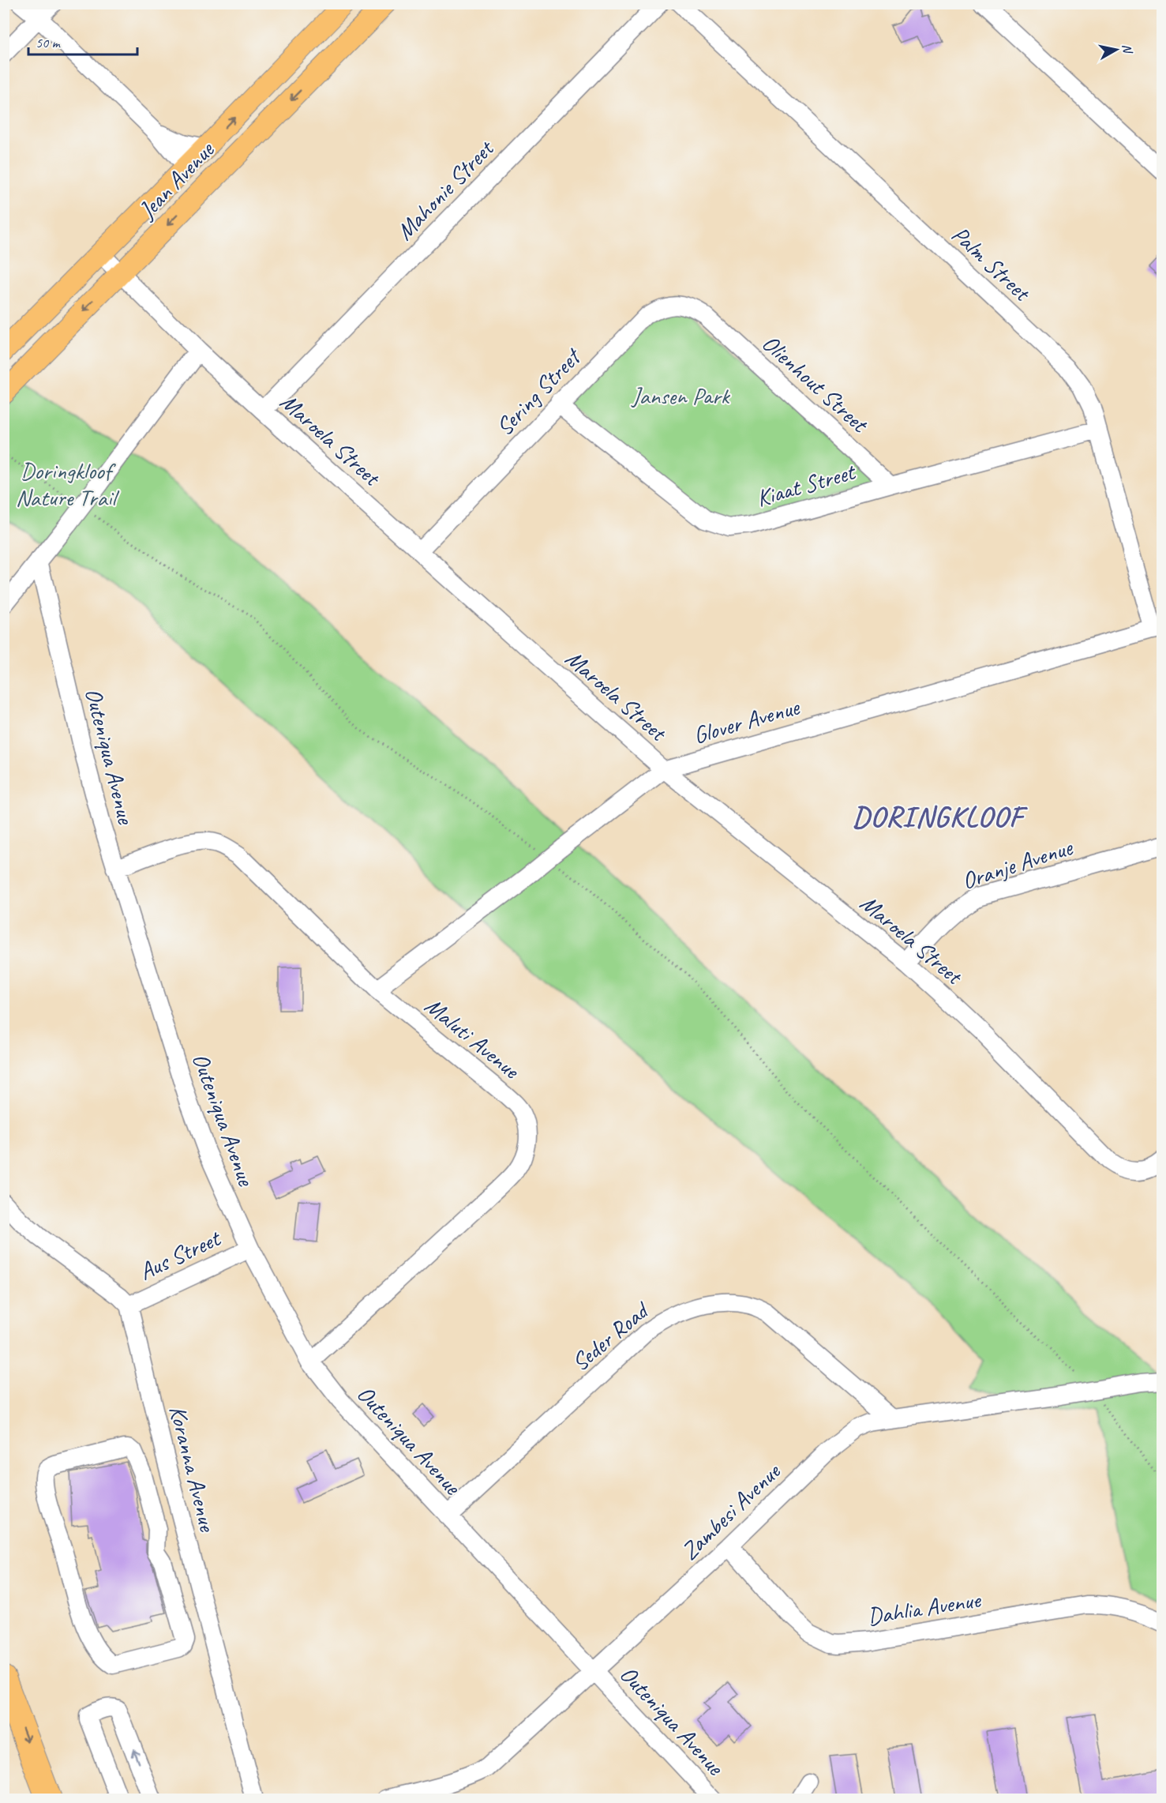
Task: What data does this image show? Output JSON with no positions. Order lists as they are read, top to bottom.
{
  "streets": {
    "main road": ["Jean Avenue"],
    "street": [
      "Mahonie Street",
      "Palm Street",
      "Olienhout Street",
      "Sering Street",
      "Maroela Street",
      "Kiaat Street",
      "Glover Avenue",
      "Outeniqua Avenue",
      "Oranje Avenue",
      "Maluti Avenue",
      "Aus Street",
      "Seder Road",
      "Koranna Avenue",
      "Zambesi Avenue",
      "Dahlia Avenue"
    ]
  },
  "crossings": [
    ["Jean Avenue", "Maroela Street"],
    ["Mahonie Street", "Maroela Street"],
    ["Palm Street", "Kiaat Street"],
    ["Palm Street", "Glover Avenue"],
    ["Olienhout Street", "Sering Street"],
    ["Olienhout Street", "Kiaat Street"],
    ["Sering Street", "Maroela Street"],
    ["Sering Street", "Kiaat Street"],
    ["Maroela Street", "Glover Avenue"],
    ["Maroela Street", "Oranje Avenue"],
    ["Glover Avenue", "Maluti Avenue"],
    ["Outeniqua Avenue", "Maluti Avenue"],
    ["Outeniqua Avenue", "Aus Street"],
    ["Outeniqua Avenue", "Seder Road"],
    ["Outeniqua Avenue", "Zambesi Avenue"],
    ["Aus Street", "Koranna Avenue"],
    ["Seder Road", "Zambesi Avenue"],
    ["Zambesi Avenue", "Dahlia Avenue"]
  ],
  "districts": ["DORINGKLOOF"],
  "parks": ["Jansen Park", "Doringkloof Nature Trail"],
  "scale_bar": "50 m",
  "north": "right"
}
